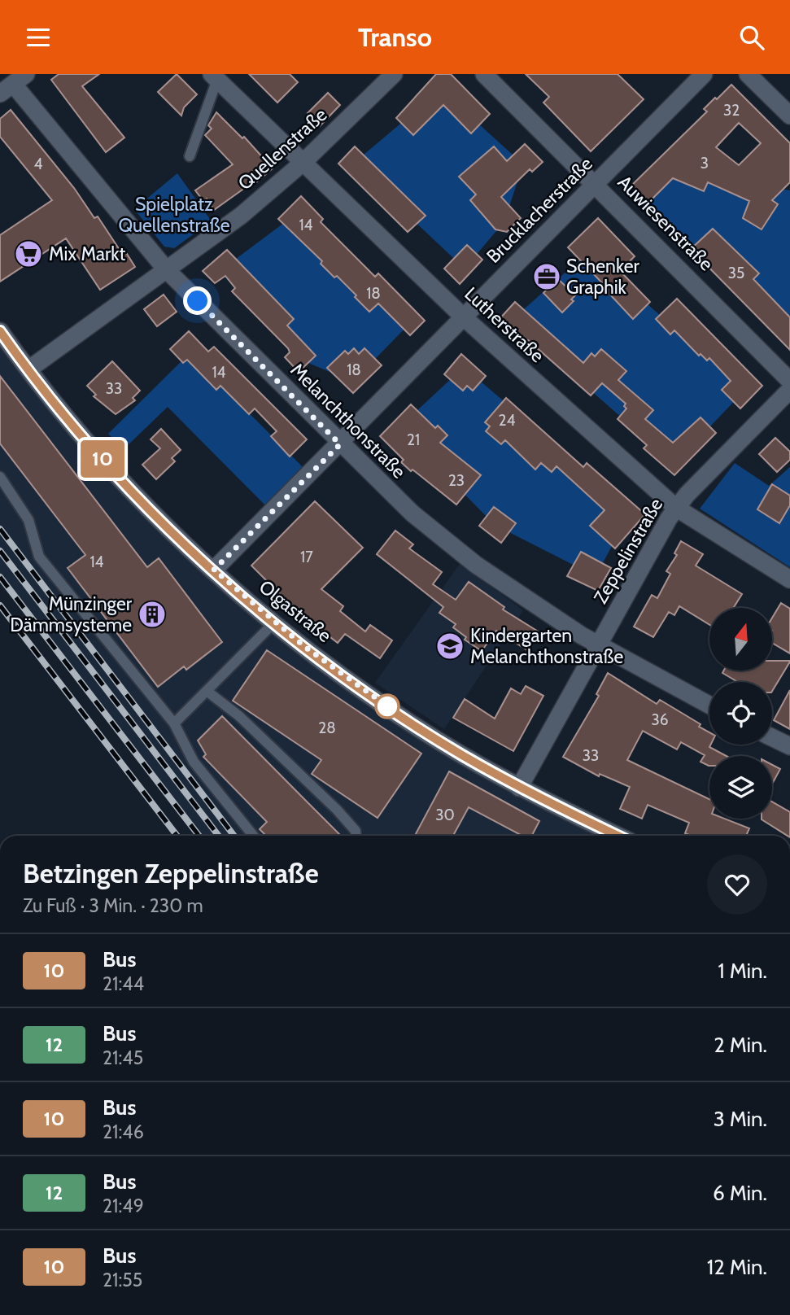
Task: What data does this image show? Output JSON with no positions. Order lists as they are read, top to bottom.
{
  "streets": {
    "street": [
      "Quellenstraße",
      "Brucklacherstraße",
      "Auwiesenstraße",
      "Lutherstraße",
      "Melanchthonstraße",
      "Zeppelinstraße",
      "Olgastraße"
    ]
  },
  "crossings": [
    ["Quellenstraße", "Lutherstraße"],
    ["Quellenstraße", "Melanchthonstraße"],
    ["Quellenstraße", "Olgastraße"],
    ["Brucklacherstraße", "Auwiesenstraße"],
    ["Brucklacherstraße", "Lutherstraße"],
    ["Brucklacherstraße", "Melanchthonstraße"],
    ["Brucklacherstraße", "Olgastraße"],
    ["Lutherstraße", "Zeppelinstraße"],
    ["Melanchthonstraße", "Zeppelinstraße"],
    ["Zeppelinstraße", "Olgastraße"]
  ],
  "parks": ["Spielplatz Quellenstraße"],
  "places": {
    "supermarket": ["Mix Markt"],
    "office": ["Schenker Graphik"],
    "building": ["Münzinger Dämmsysteme"],
    "school or university": ["Kindergarten Melanchthonstraße"]
  },
  "lines": ["bus line 10"],
  "house_numbers": [
    "32",
    "3",
    "4",
    "14",
    "35",
    "18",
    "18",
    "14",
    "33",
    "24",
    "21",
    "23",
    "17",
    "14",
    "36",
    "28",
    "33",
    "30"
  ],
  "north": "top",
  "page": {
    "header": "Transo",
    "on_map": "10",
    "heading": ["Betzingen Zeppelinstraße", "Zu Fuß · 3 Min. · 230 m"],
    "list": [
      {
        "mark": "10",
        "name": "Bus",
        "note": "21:44",
        "value": "1 Min."
      },
      {
        "mark": "12",
        "name": "Bus",
        "note": "21:45",
        "value": "2 Min."
      },
      {
        "mark": "10",
        "name": "Bus",
        "note": "21:46",
        "value": "3 Min."
      },
      {
        "mark": "12",
        "name": "Bus",
        "note": "21:49",
        "value": "6 Min."
      },
      {
        "mark": "10",
        "name": "Bus",
        "note": "21:55",
        "value": "12 Min."
      }
    ]
  }
}
